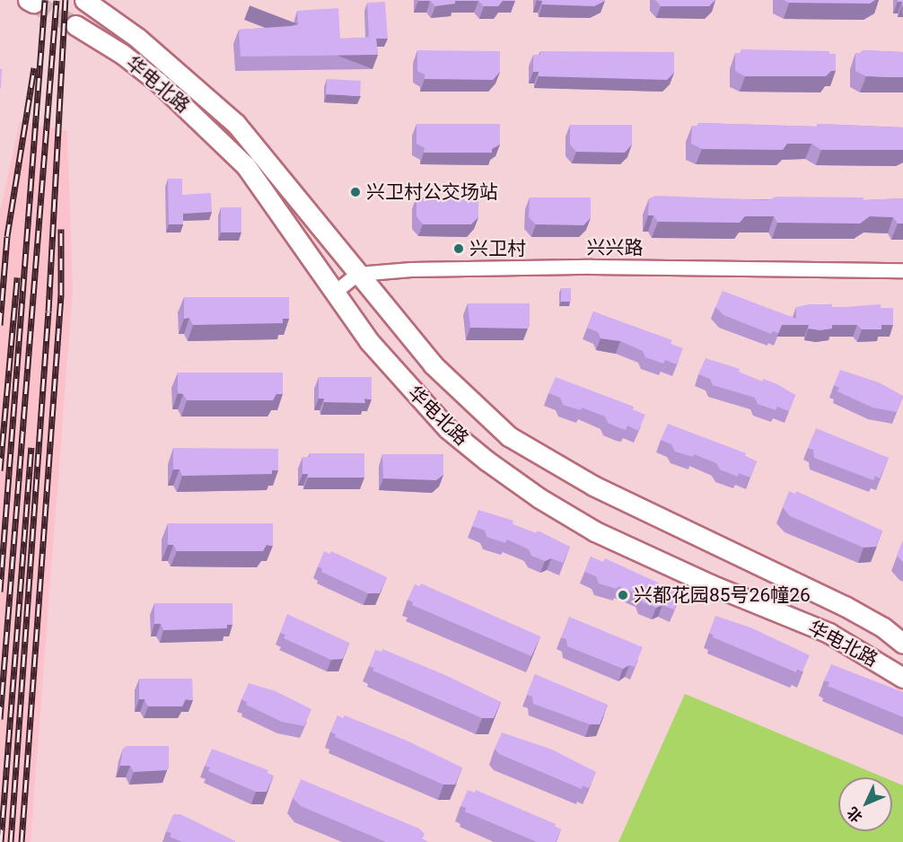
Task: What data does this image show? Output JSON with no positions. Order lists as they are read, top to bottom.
{
  "streets": {
    "main road": ["华电北路"],
    "street": ["兴兴路"]
  },
  "crossings": [
    ["华电北路", "兴兴路"]
  ],
  "places": ["兴卫村公交场站", "兴卫村", "兴都花园85号26幢26"],
  "north": "bottom left"
}
